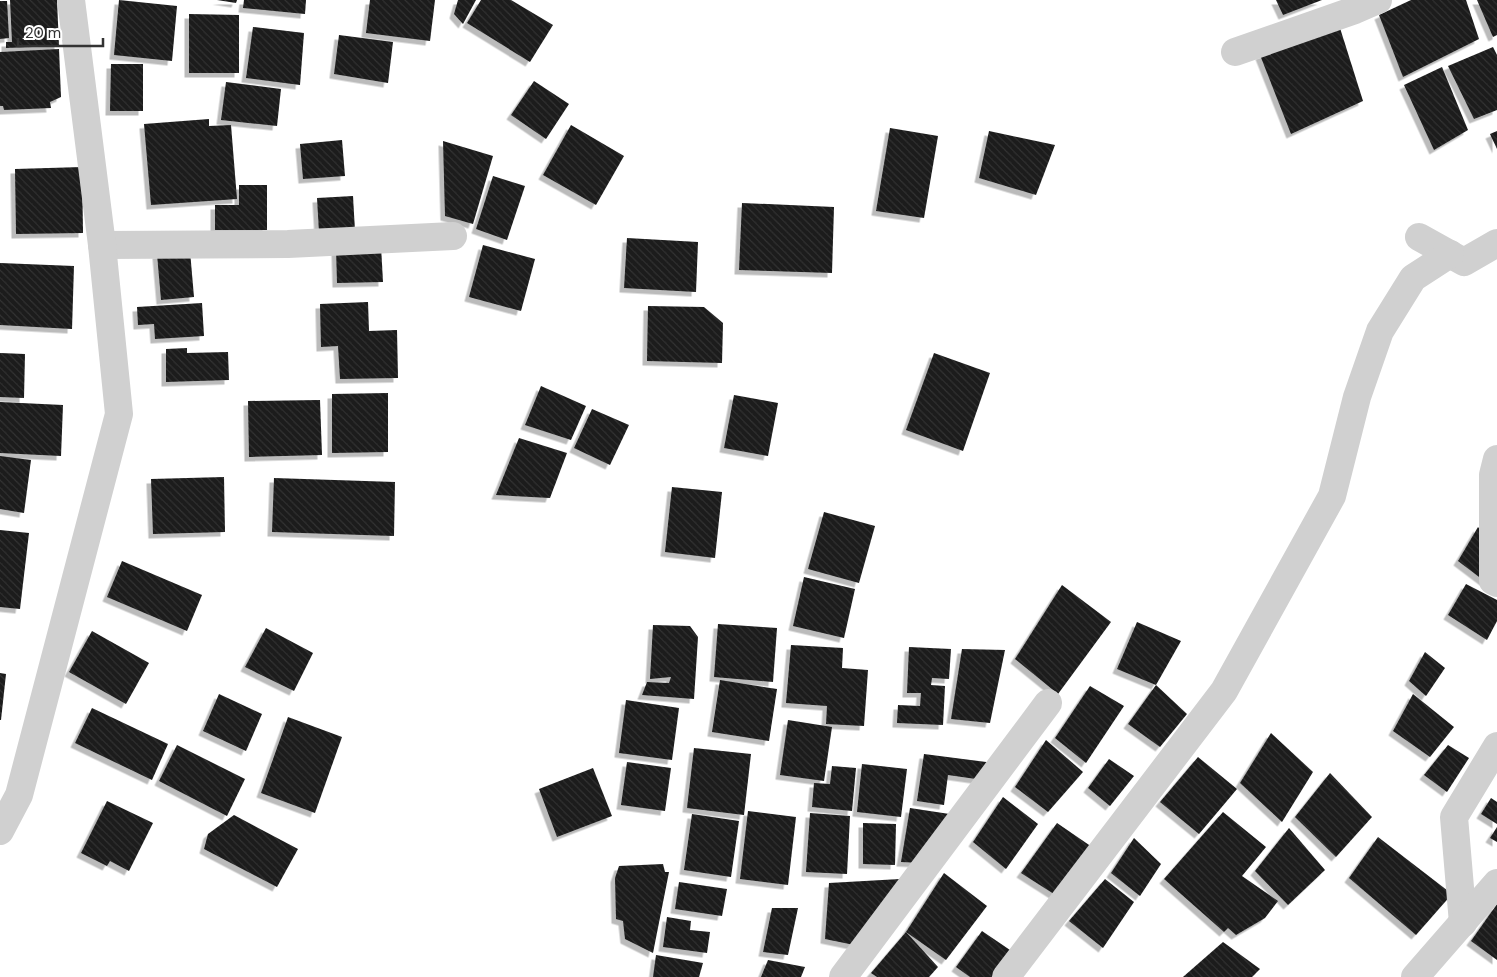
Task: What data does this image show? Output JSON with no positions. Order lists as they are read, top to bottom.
{
  "scale_bar": "20 m"
}
